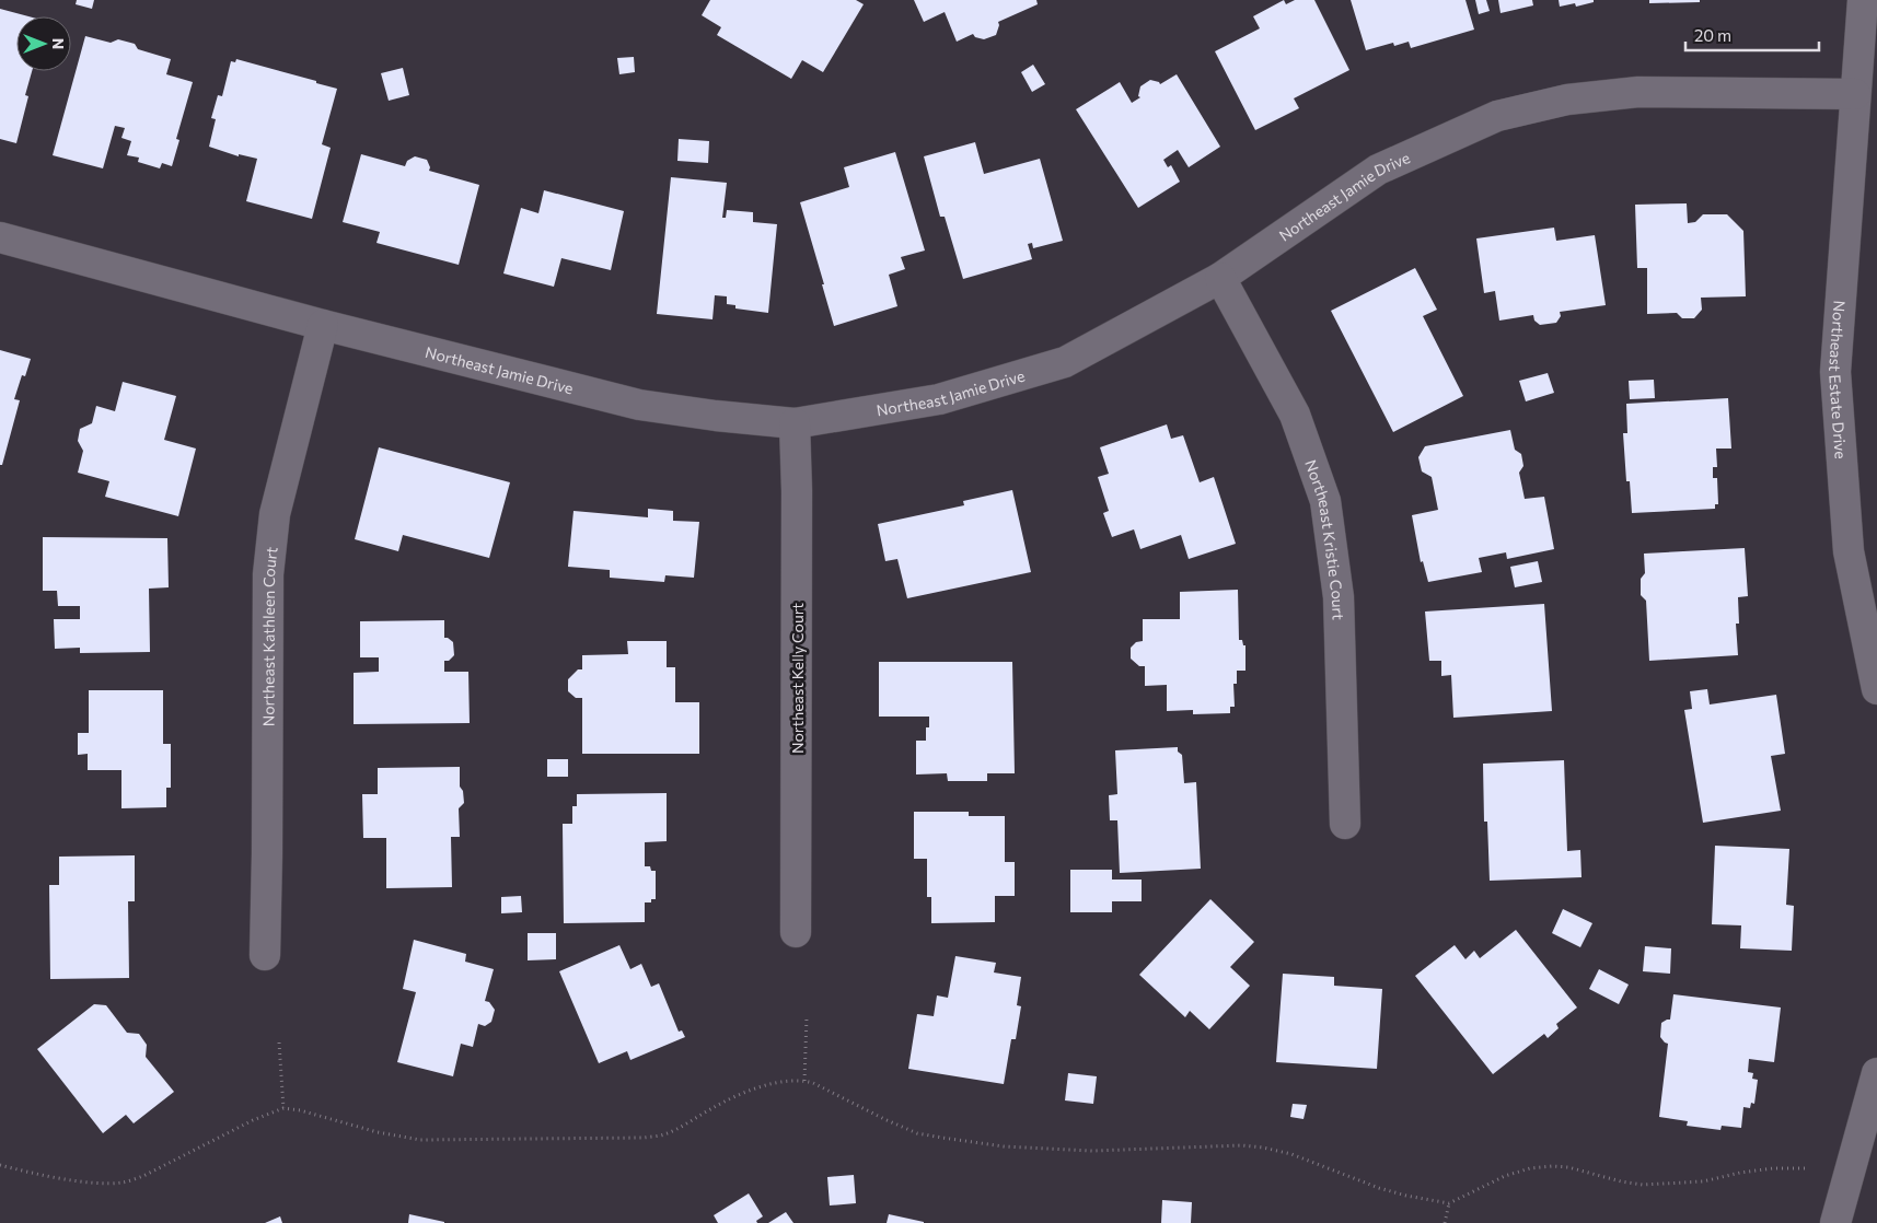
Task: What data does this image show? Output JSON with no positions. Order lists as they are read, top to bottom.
{
  "streets": {
    "street": [
      "Northeast Jamie Drive",
      "Northeast Estate Drive",
      "Northeast Kristie Court",
      "Northeast Kathleen Court",
      "Northeast Kelly Court"
    ]
  },
  "crossings": [
    ["Northeast Jamie Drive", "Northeast Estate Drive"],
    ["Northeast Jamie Drive", "Northeast Kristie Court"],
    ["Northeast Jamie Drive", "Northeast Kathleen Court"],
    ["Northeast Jamie Drive", "Northeast Kelly Court"]
  ],
  "scale_bar": "20 m",
  "north": "right"
}
